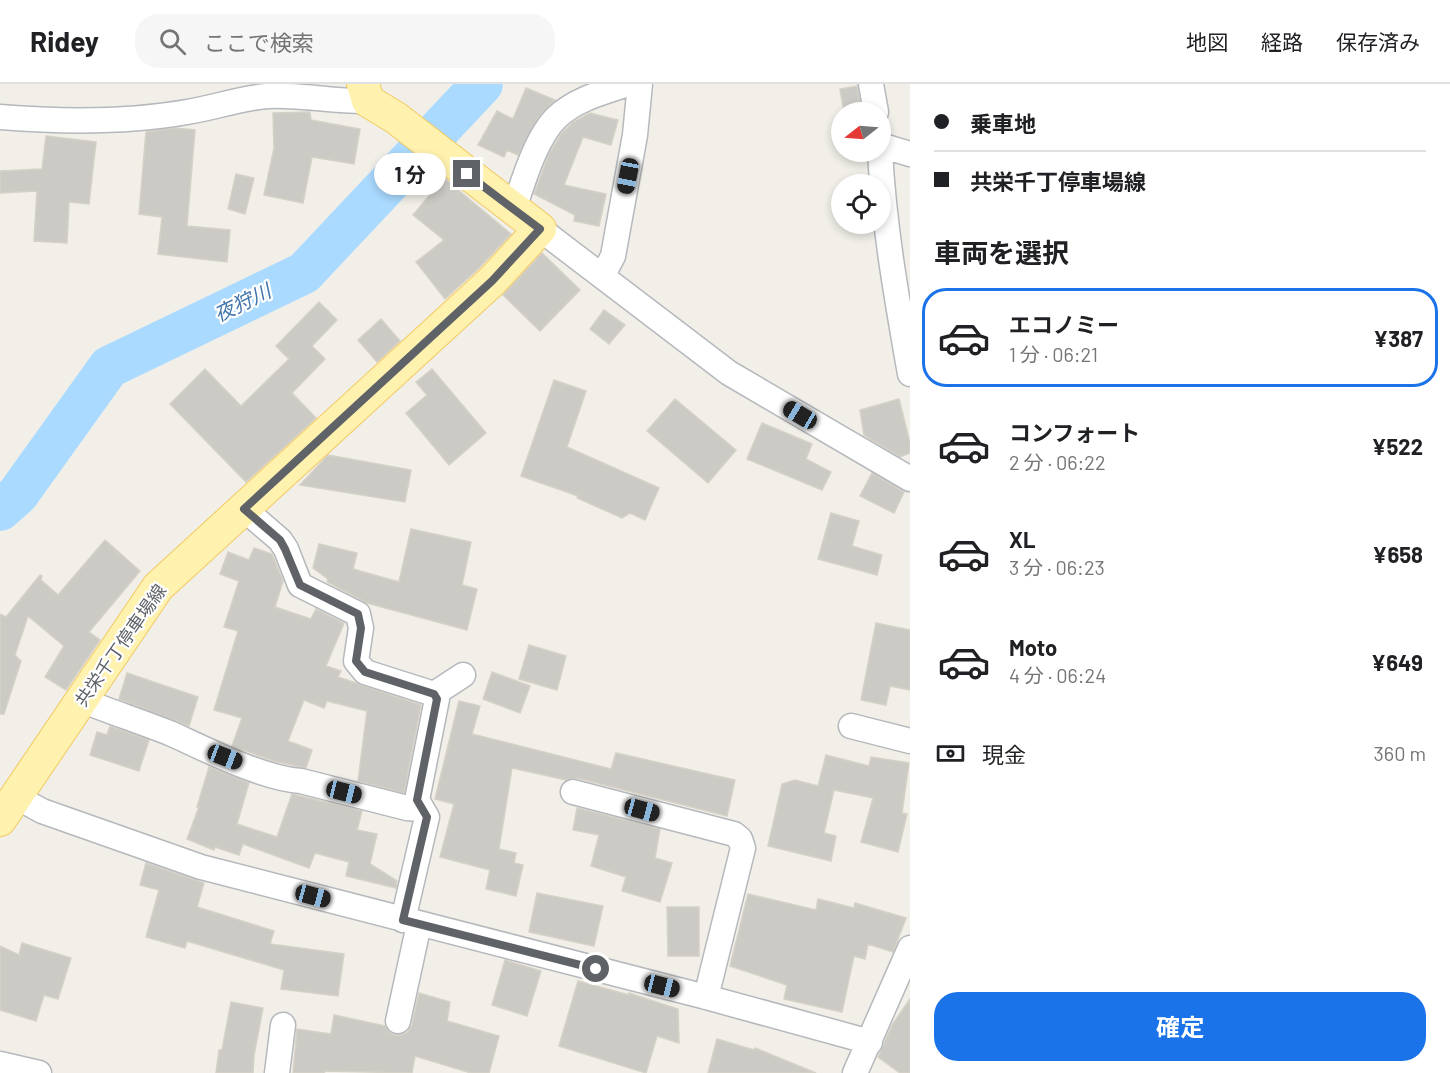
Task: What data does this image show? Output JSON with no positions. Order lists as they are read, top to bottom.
{
  "streets": {
    "main road": ["共栄千丁停車場線"]
  },
  "water": ["夜狩川"],
  "north": "left",
  "page": {
    "header": "Ridey",
    "search": "ここで検索",
    "nav": ["地図", "経路", "保存済み"],
    "banner": ["乗車地", "共栄千丁停車場線"],
    "bubble": "1 分",
    "heading": "車両を選択",
    "list": [
      {
        "name": "エコノミー",
        "note": "1 分 · 06:21",
        "value": "¥387"
      },
      {
        "name": "コンフォート",
        "note": "2 分 · 06:22",
        "value": "¥522"
      },
      {
        "name": "XL",
        "note": "3 分 · 06:23",
        "value": "¥658"
      },
      {
        "name": "Moto",
        "note": "4 分 · 06:24",
        "value": "¥649"
      }
    ],
    "pay": ["現金", "360 m"],
    "buttons": "確定"
  }
}
